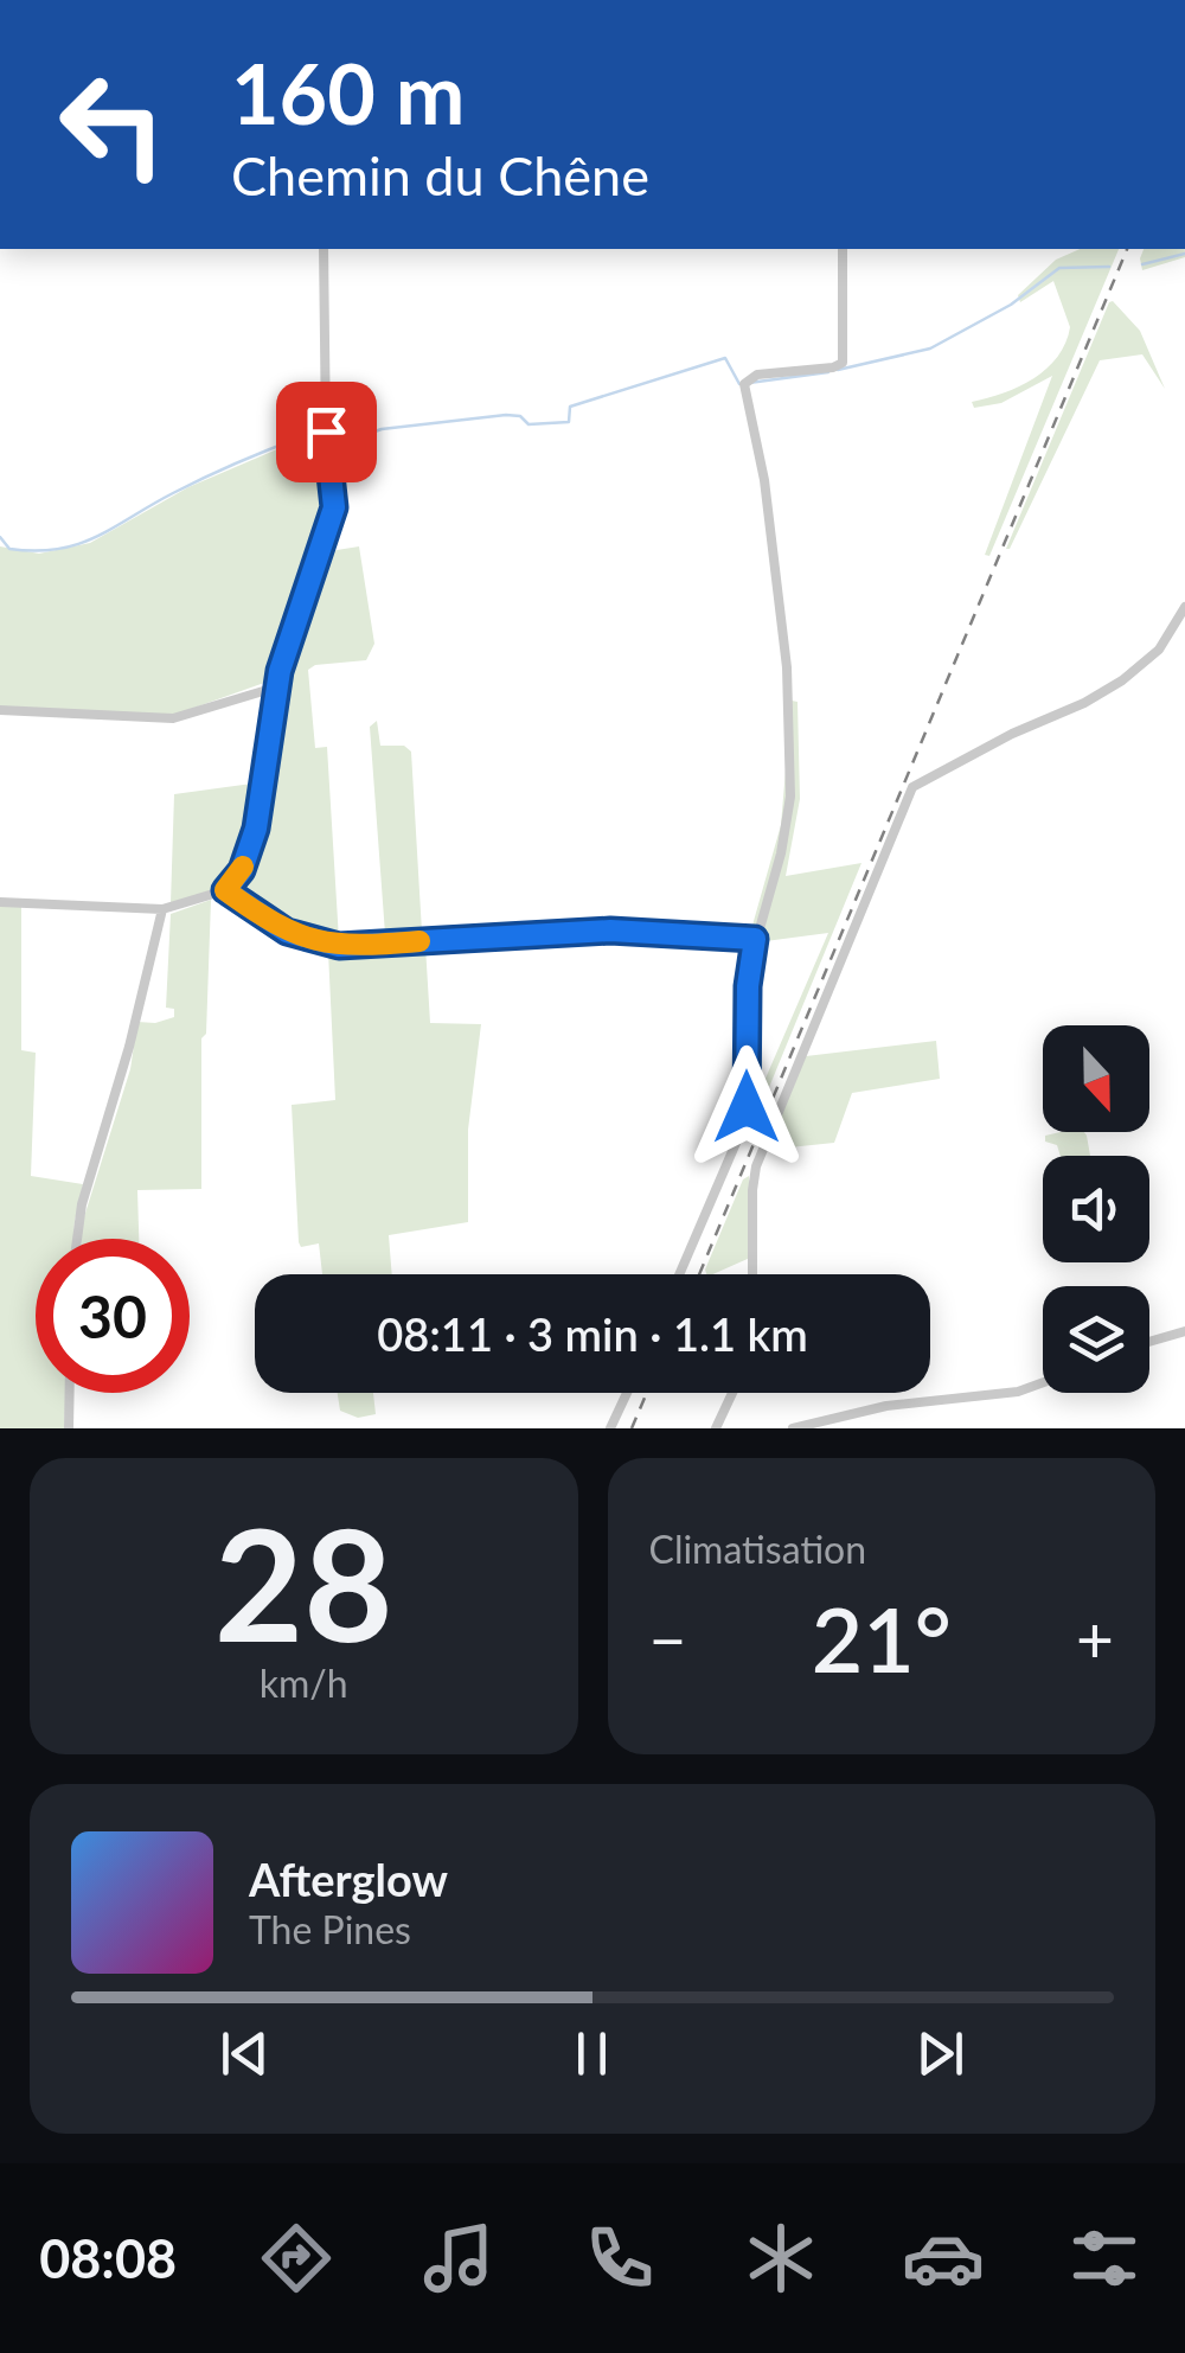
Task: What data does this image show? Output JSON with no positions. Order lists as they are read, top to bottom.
{
  "north": "bottom",
  "page": {
    "turn": ["160 m", "Chemin du Chêne"],
    "limit": "30",
    "trip": "08:11 · 3 min · 1.1 km",
    "tile": [
      ["28", "km/h"],
      "Climatisation"
    ],
    "heat": ["−", "21°", "+"],
    "song": ["Afterglow", "The Pines"],
    "tabs": "08:08"
  }
}
